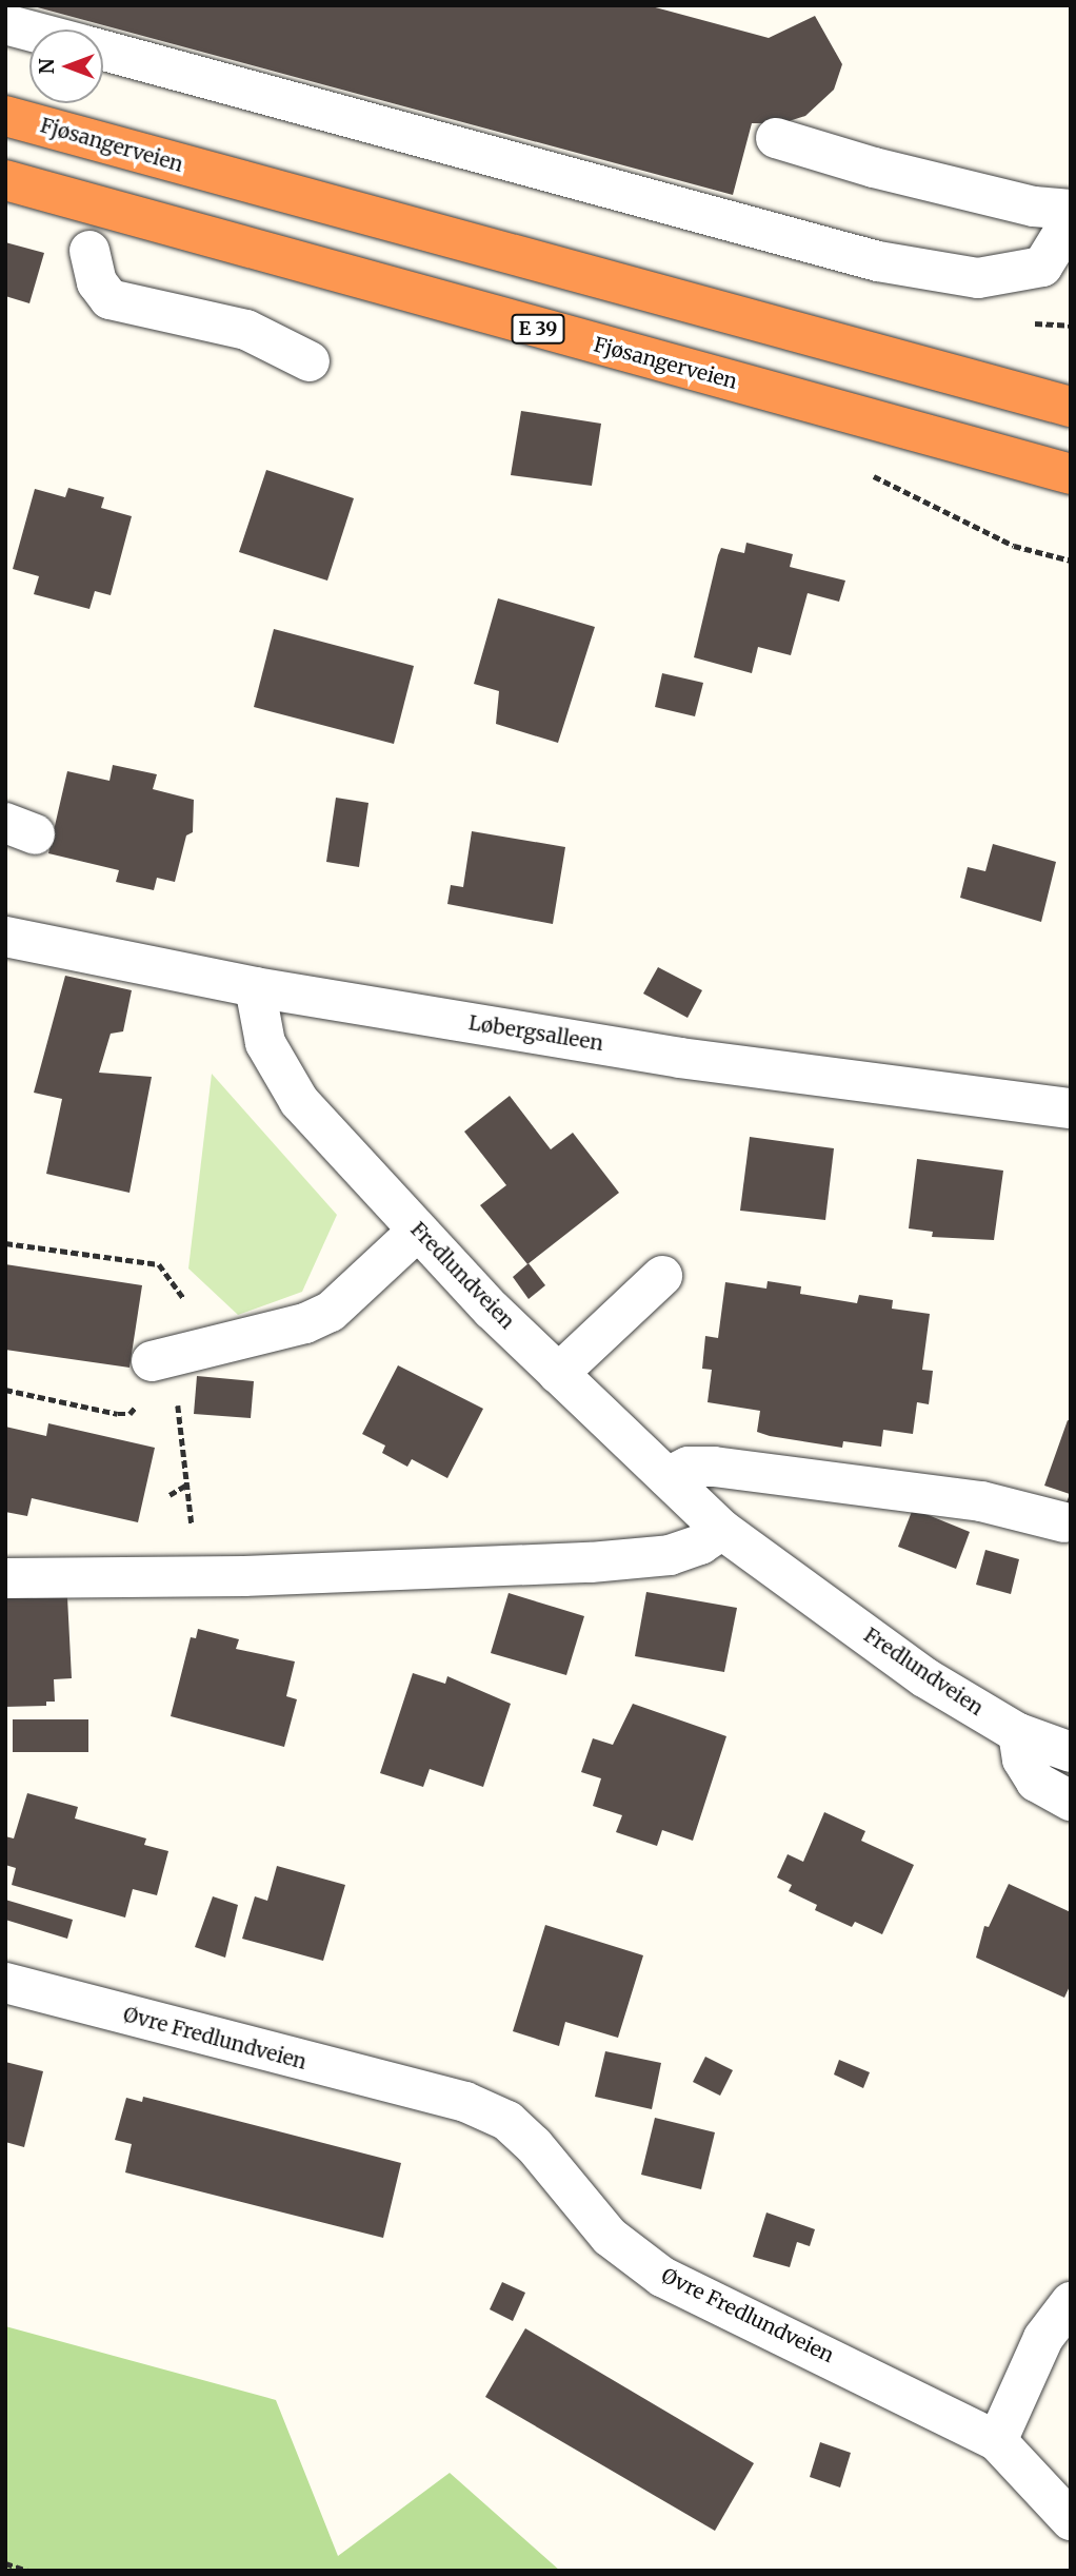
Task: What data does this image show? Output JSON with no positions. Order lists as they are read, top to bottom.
{
  "streets": {
    "highway": ["Fjøsangerveien", "E 39"],
    "street": ["Løbergsalleen", "Fredlundveien", "Øvre Fredlundveien"]
  },
  "crossings": [
    ["Løbergsalleen", "Fredlundveien"]
  ],
  "north": "left"
}
